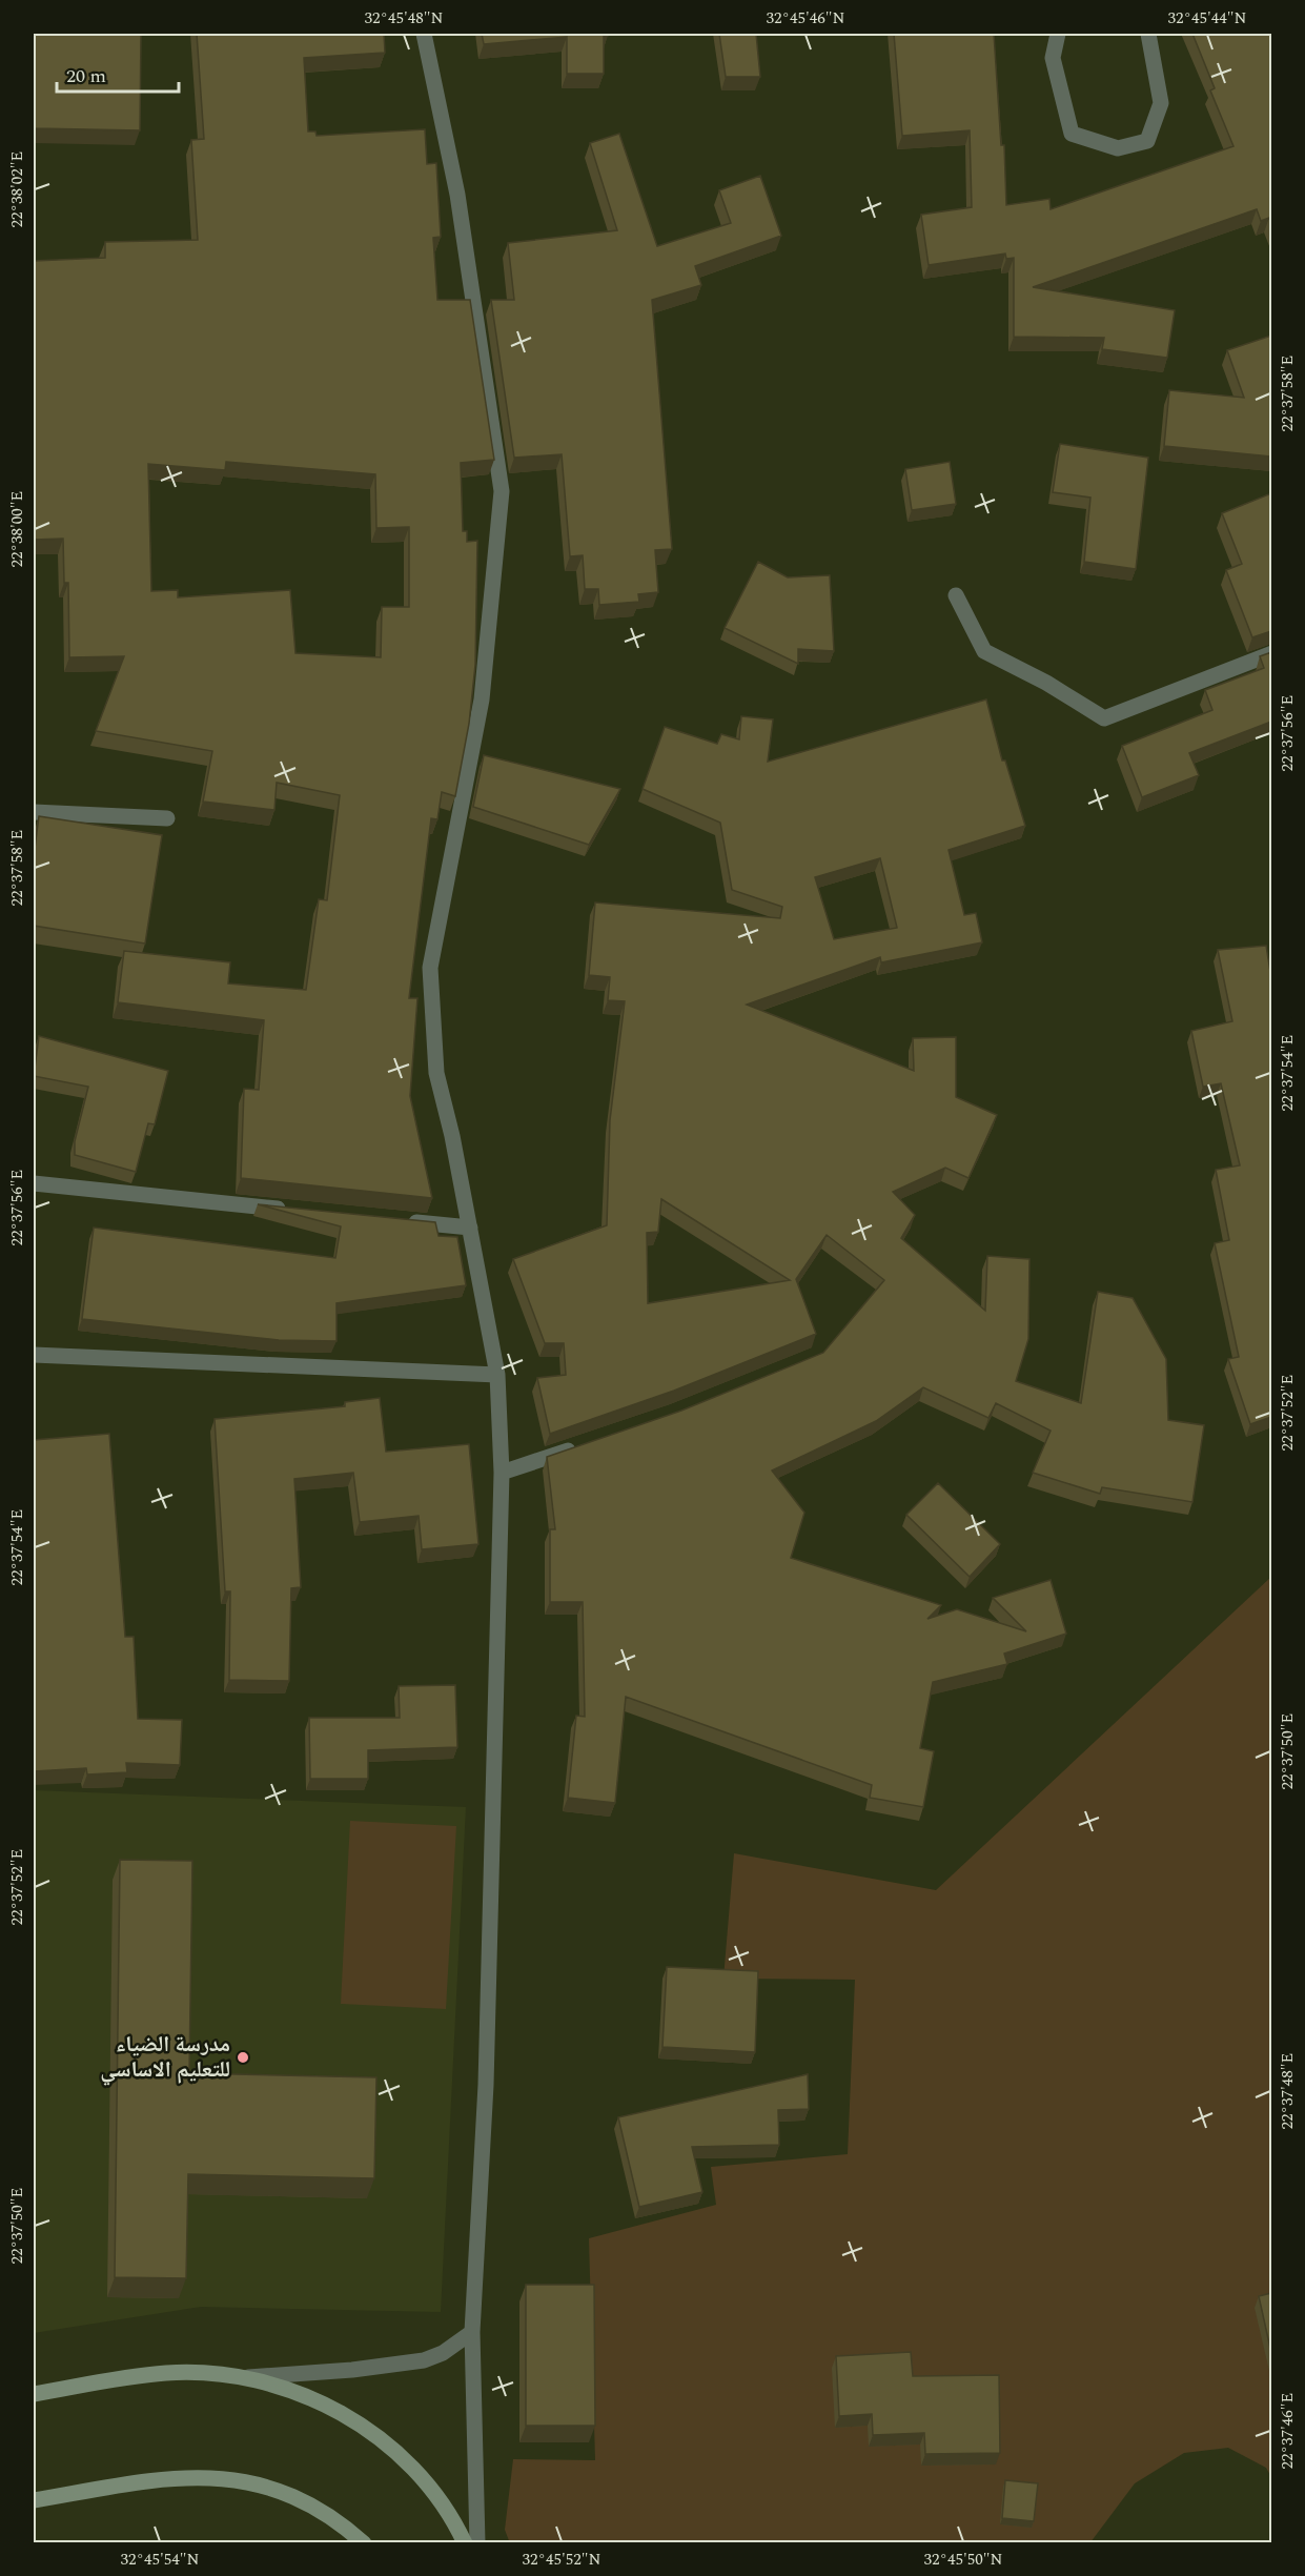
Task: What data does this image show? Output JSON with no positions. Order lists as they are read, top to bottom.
{
  "places": ["مدرسة الضياء للتعليم الاساسي"],
  "scale_bar": "20 m",
  "coordinates": [
    "32°45'48\"N",
    "32°45'46\"N",
    "32°45'44\"N",
    "22°38'02\"E",
    "22°37'58\"E",
    "22°38'00\"E",
    "22°37'56\"E",
    "22°37'54\"E",
    "22°37'52\"E",
    "22°37'50\"E",
    "22°37'48\"E",
    "22°37'46\"E",
    "32°45'54\"N",
    "32°45'52\"N",
    "32°45'50\"N"
  ]
}
